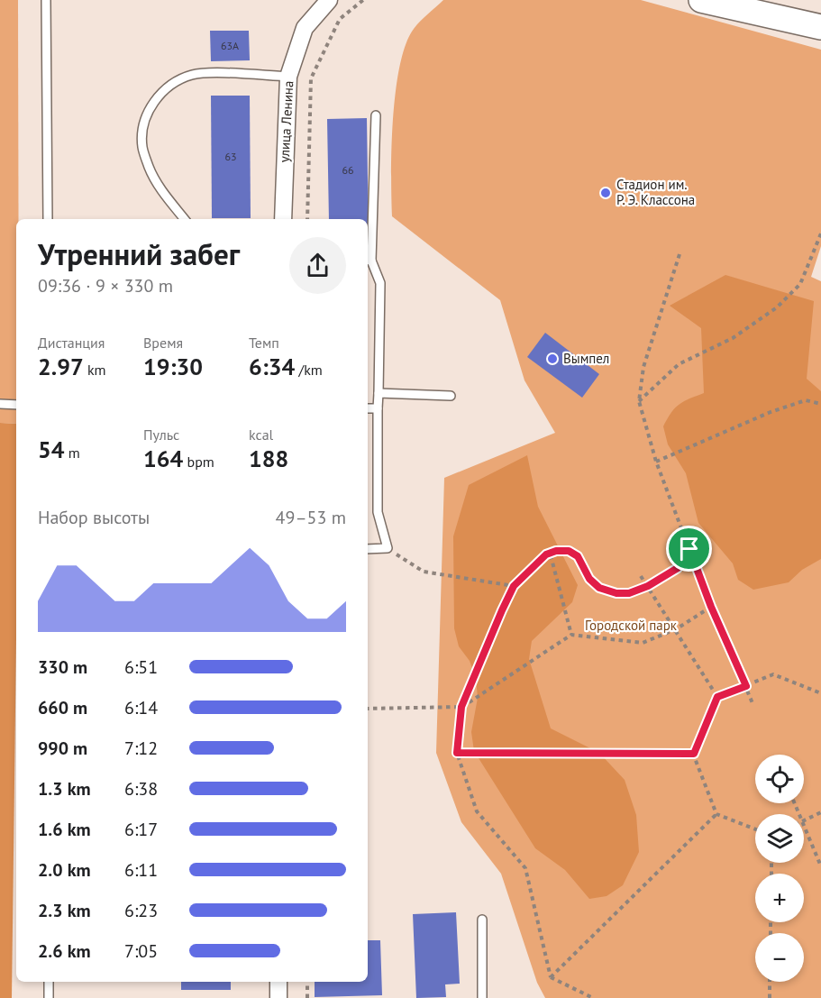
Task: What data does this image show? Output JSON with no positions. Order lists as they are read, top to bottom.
{
  "streets": {
    "street": ["улица Ленина"]
  },
  "parks": ["Городской парк"],
  "places": ["Стадион им. Р. Э. Классона", "Вымпел"],
  "house_numbers": ["63А", "63", "66"],
  "page": {
    "heading": ["Утренний забег", "09:36 · 9 × 330 m"],
    "stats": [
      ["Дистанция", "2.97 km"],
      ["Время", "19:30"],
      ["Темп", "6:34 /km"],
      ["54 m"],
      ["Пульс", "164 bpm"],
      ["kcal", "188"]
    ],
    "chart": ["Набор высоты", "49–53 m"],
    "list": [
      {
        "name": "330 m",
        "note": "6:51"
      },
      {
        "name": "660 m",
        "note": "6:14"
      },
      {
        "name": "990 m",
        "note": "7:12"
      },
      {
        "name": "1.3 km",
        "note": "6:38"
      },
      {
        "name": "1.6 km",
        "note": "6:17"
      },
      {
        "name": "2.0 km",
        "note": "6:11"
      },
      {
        "name": "2.3 km",
        "note": "6:23"
      },
      {
        "name": "2.6 km",
        "note": "7:05"
      }
    ],
    "map_buttons": ["+", "−"]
  }
}
